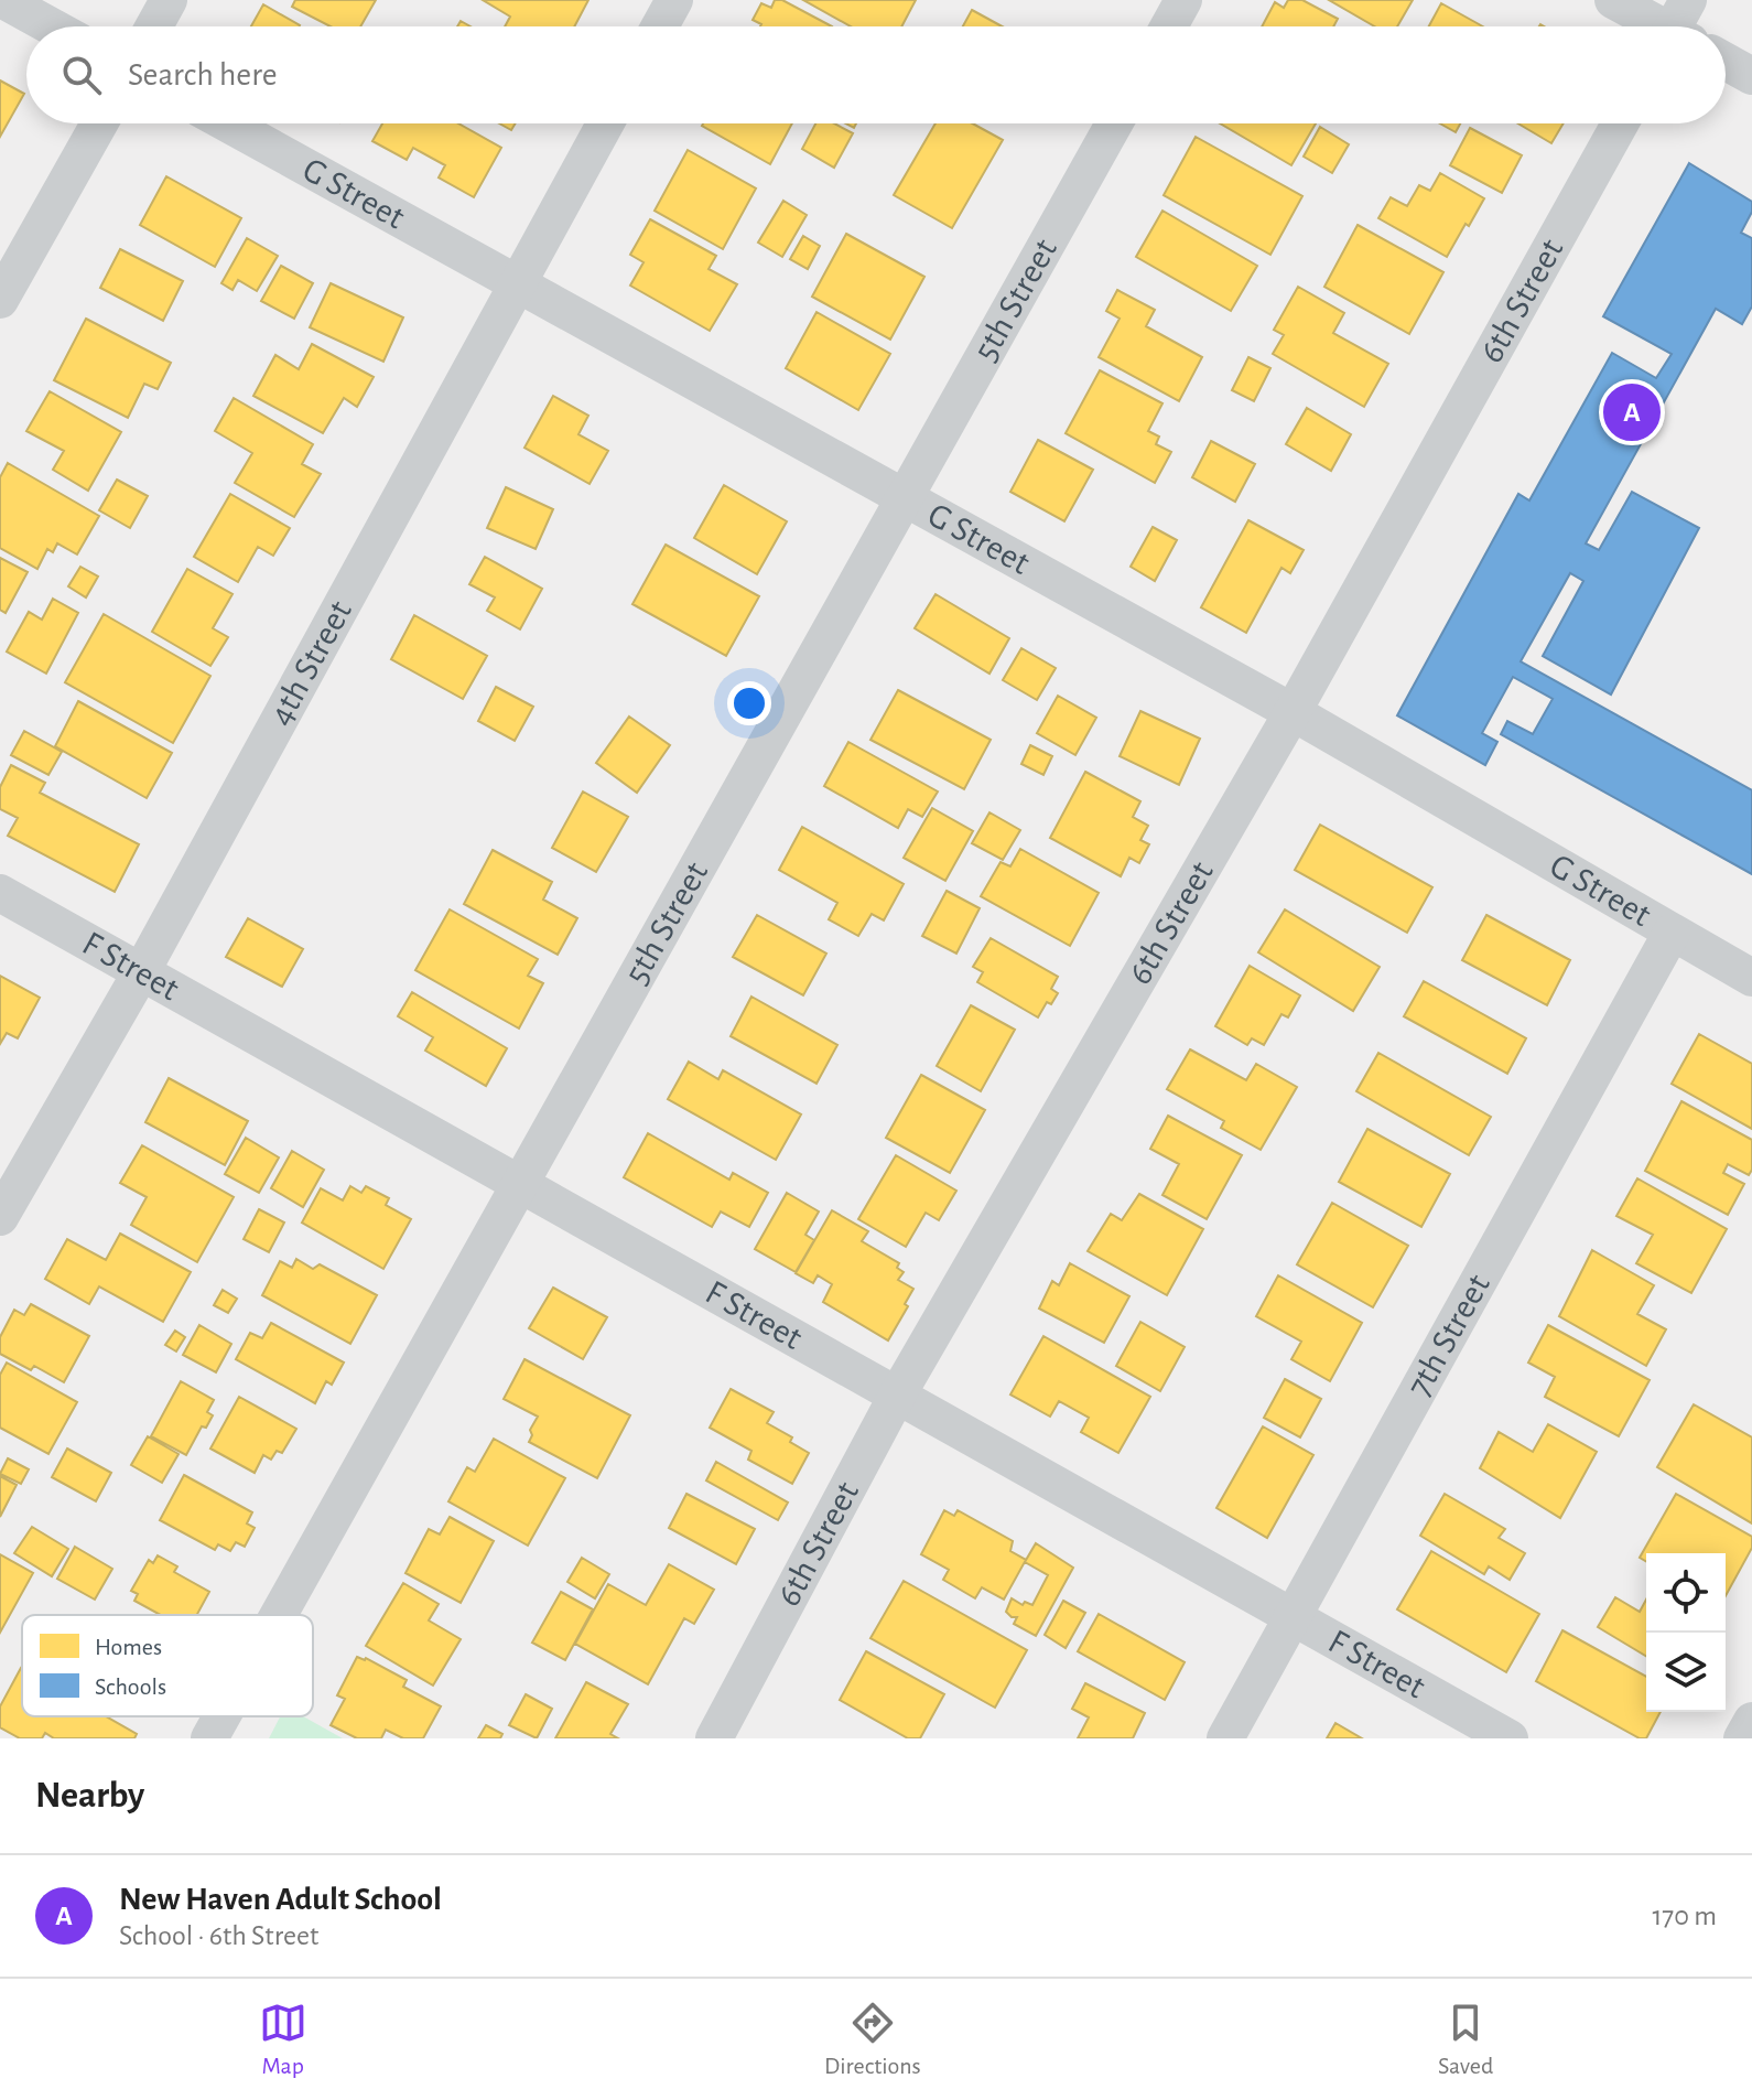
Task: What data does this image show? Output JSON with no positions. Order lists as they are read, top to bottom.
{
  "streets": {
    "street": [
      "G Street",
      "5th Street",
      "6th Street",
      "4th Street",
      "F Street",
      "7th Street"
    ]
  },
  "crossings": [
    ["G Street", "5th Street"],
    ["G Street", "6th Street"],
    ["G Street", "4th Street"],
    ["G Street", "7th Street"],
    ["5th Street", "F Street"],
    ["6th Street", "F Street"],
    ["4th Street", "F Street"],
    ["F Street", "7th Street"]
  ],
  "legend": ["Homes", "Schools"],
  "page": {
    "search": "Search here",
    "pins": "A",
    "heading": "Nearby",
    "list": [
      {
        "mark": "A",
        "name": "New Haven Adult School",
        "note": "School · 6th Street",
        "value": "170 m"
      }
    ],
    "nav": ["Map", "Directions", "Saved"]
  }
}
